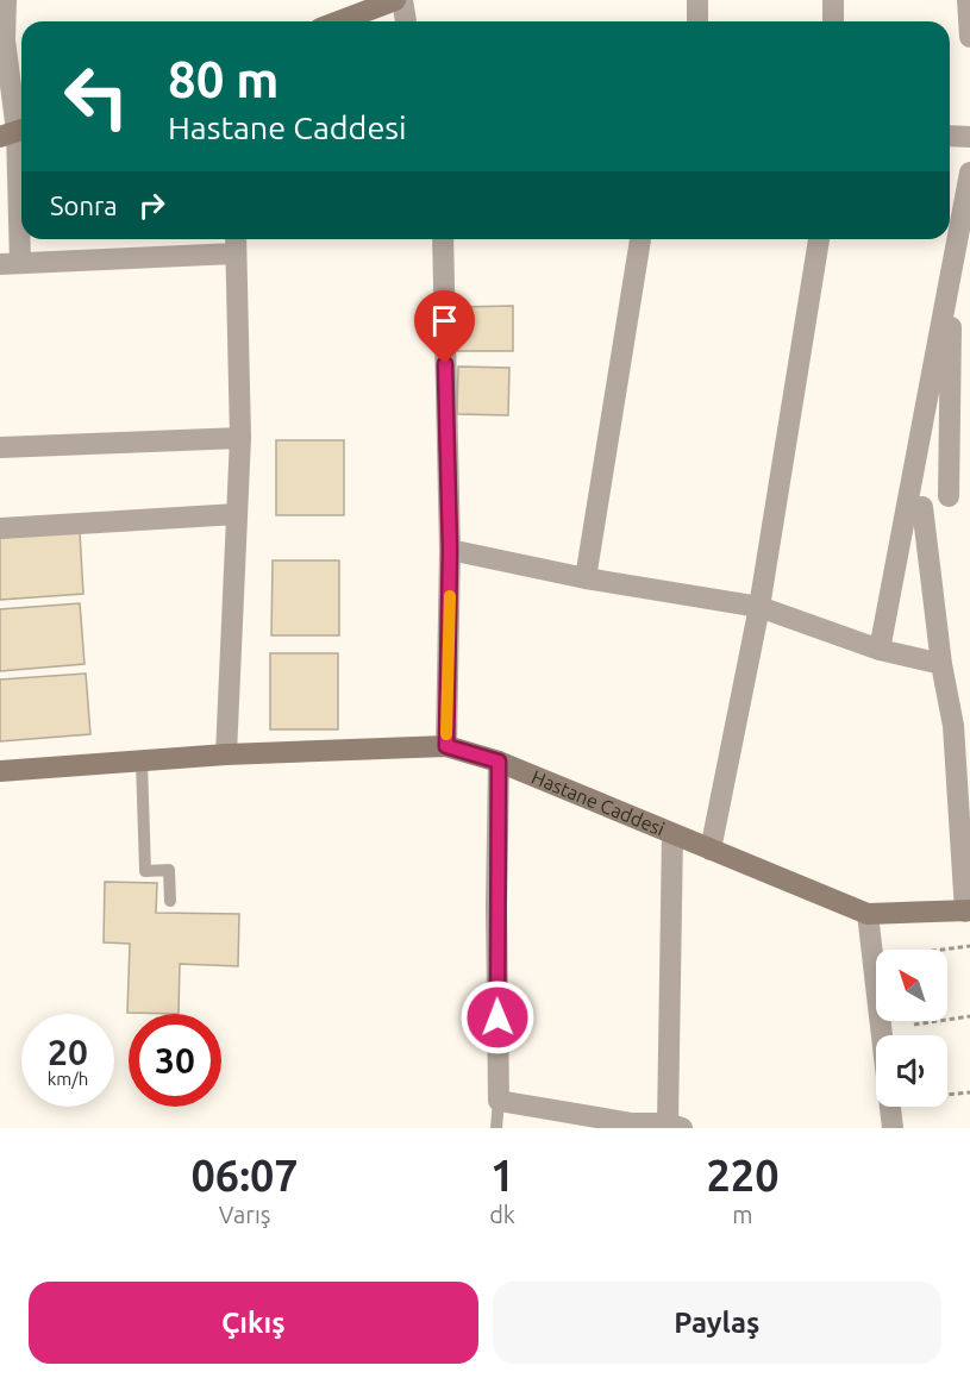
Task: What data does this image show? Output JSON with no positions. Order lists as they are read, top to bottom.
{
  "streets": {
    "street": ["Hastane Caddesi"]
  },
  "north": "top left",
  "page": {
    "turn": ["80 m", "Hastane Caddesi"],
    "then": "Sonra",
    "speed": "20 km/h",
    "limit": "30",
    "eta": [
      "06:07",
      "Varış",
      "1",
      "dk",
      "220",
      "m"
    ],
    "buttons": ["Çıkış", "Paylaş"]
  }
}
